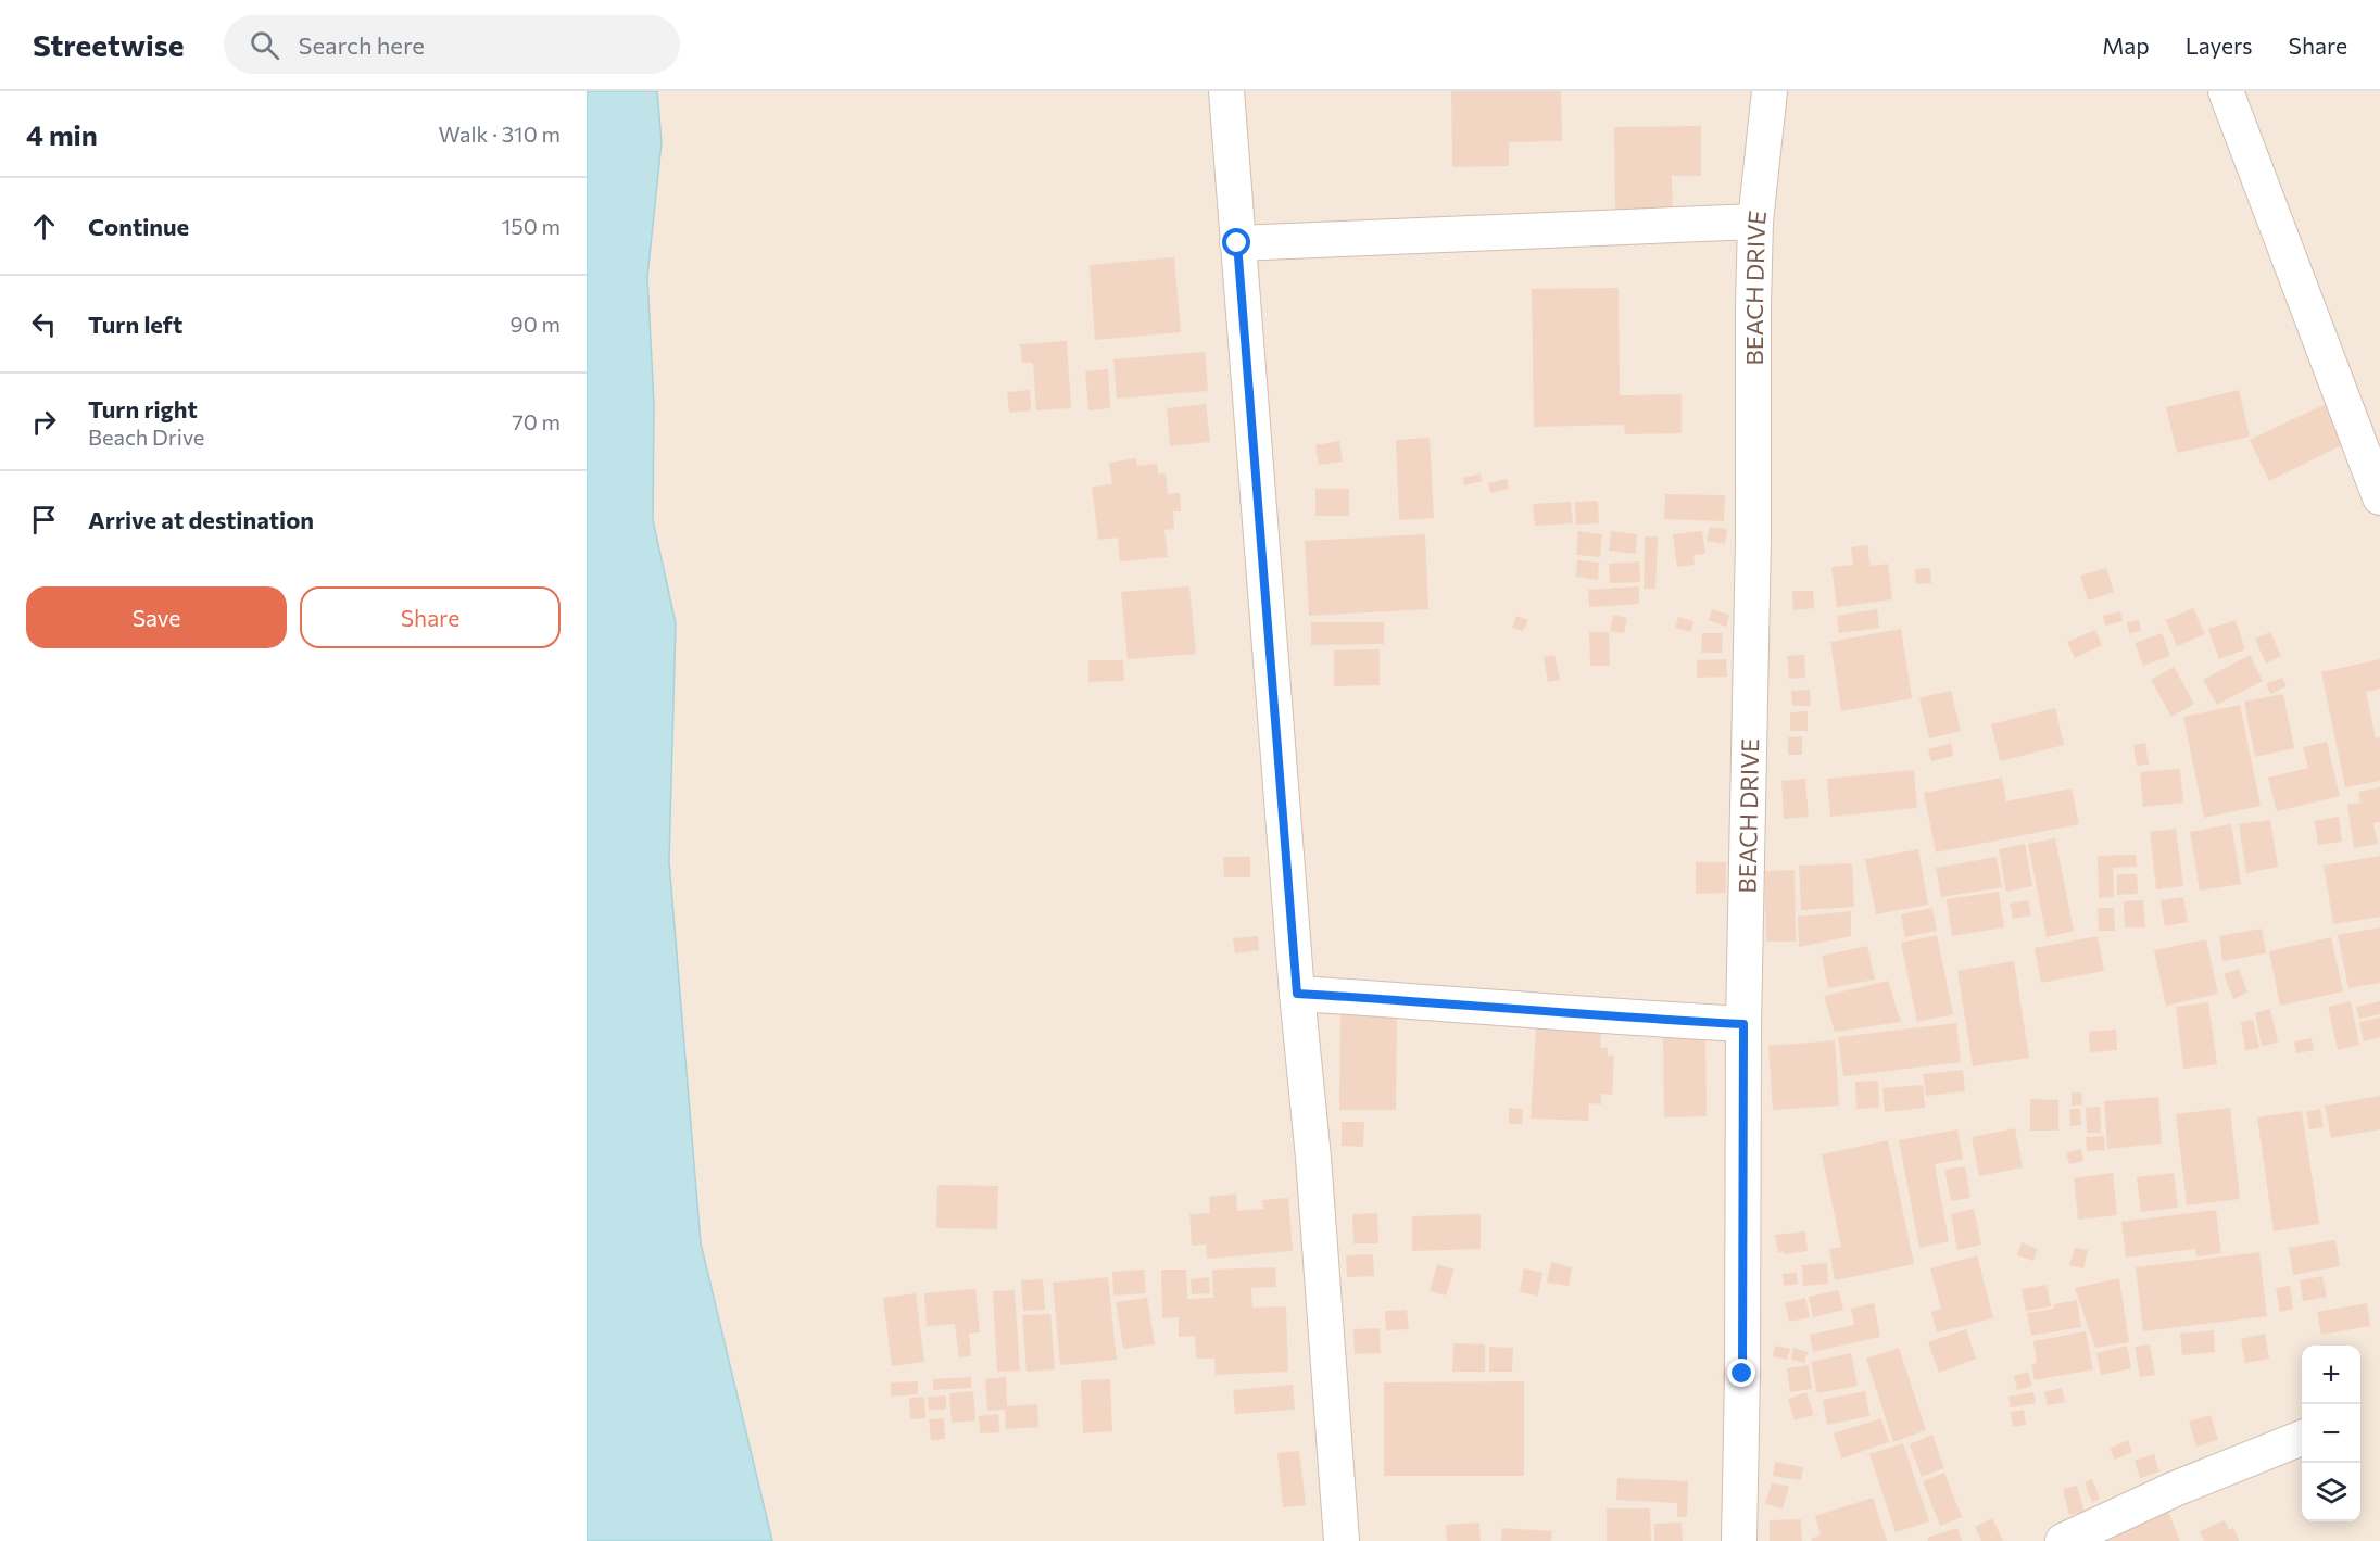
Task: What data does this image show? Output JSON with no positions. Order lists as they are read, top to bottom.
{
  "streets": {
    "street": ["BEACH DRIVE"]
  },
  "page": {
    "header": "Streetwise",
    "search": "Search here",
    "nav": ["Map", "Layers", "Share"],
    "heading": ["4 min", "Walk · 310 m"],
    "list": [
      ["Continue", "150 m"],
      ["Turn left", "90 m"],
      ["Turn right", "Beach Drive", "70 m"],
      "Arrive at destination"
    ],
    "buttons": ["Save", "Share"],
    "map_buttons": ["+", "−"]
  }
}
